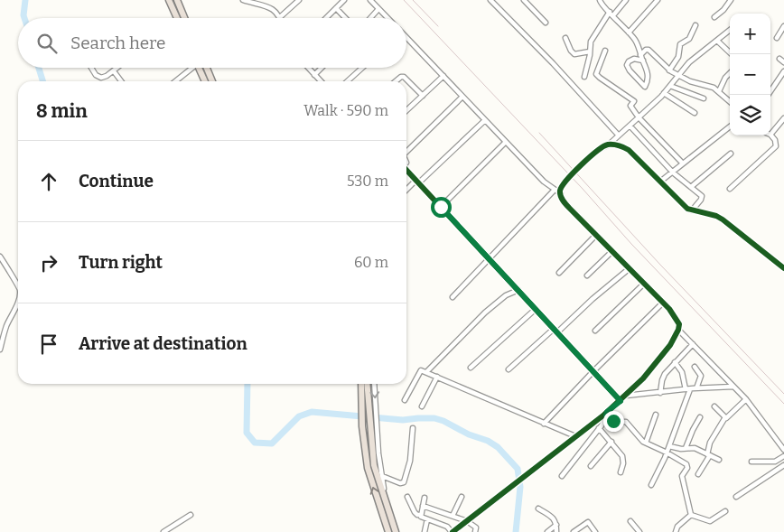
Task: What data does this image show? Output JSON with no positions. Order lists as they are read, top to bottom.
{
  "page": {
    "map_buttons": ["+", "−"],
    "search": "Search here",
    "heading": ["8 min", "Walk · 590 m"],
    "list": [
      ["Continue", "530 m"],
      ["Turn right", "60 m"],
      "Arrive at destination"
    ]
  }
}
